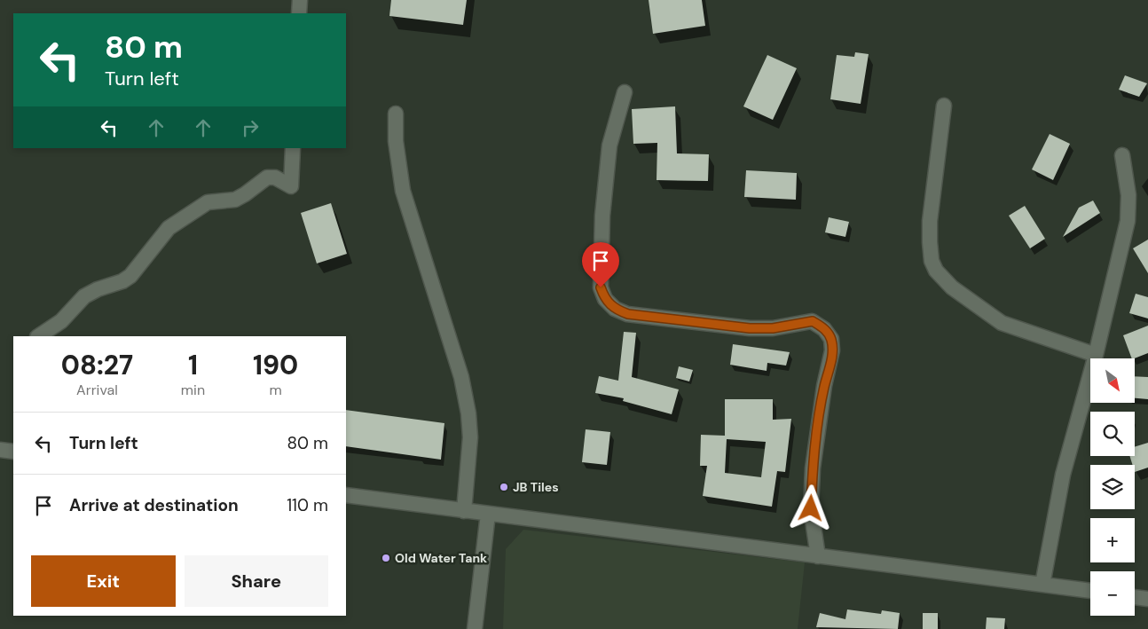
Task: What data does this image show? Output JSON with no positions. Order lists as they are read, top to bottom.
{
  "places": ["JB Tiles", "Old Water Tank"],
  "north": "bottom right",
  "page": {
    "turn": ["80 m", "Turn left"],
    "eta": [
      "08:27",
      "Arrival",
      "1",
      "min",
      "190",
      "m"
    ],
    "map_buttons": ["+", "−"],
    "list": [
      {
        "name": "Turn left",
        "value": "80 m"
      },
      {
        "name": "Arrive at destination",
        "value": "110 m"
      }
    ],
    "buttons": ["Exit", "Share"]
  }
}
